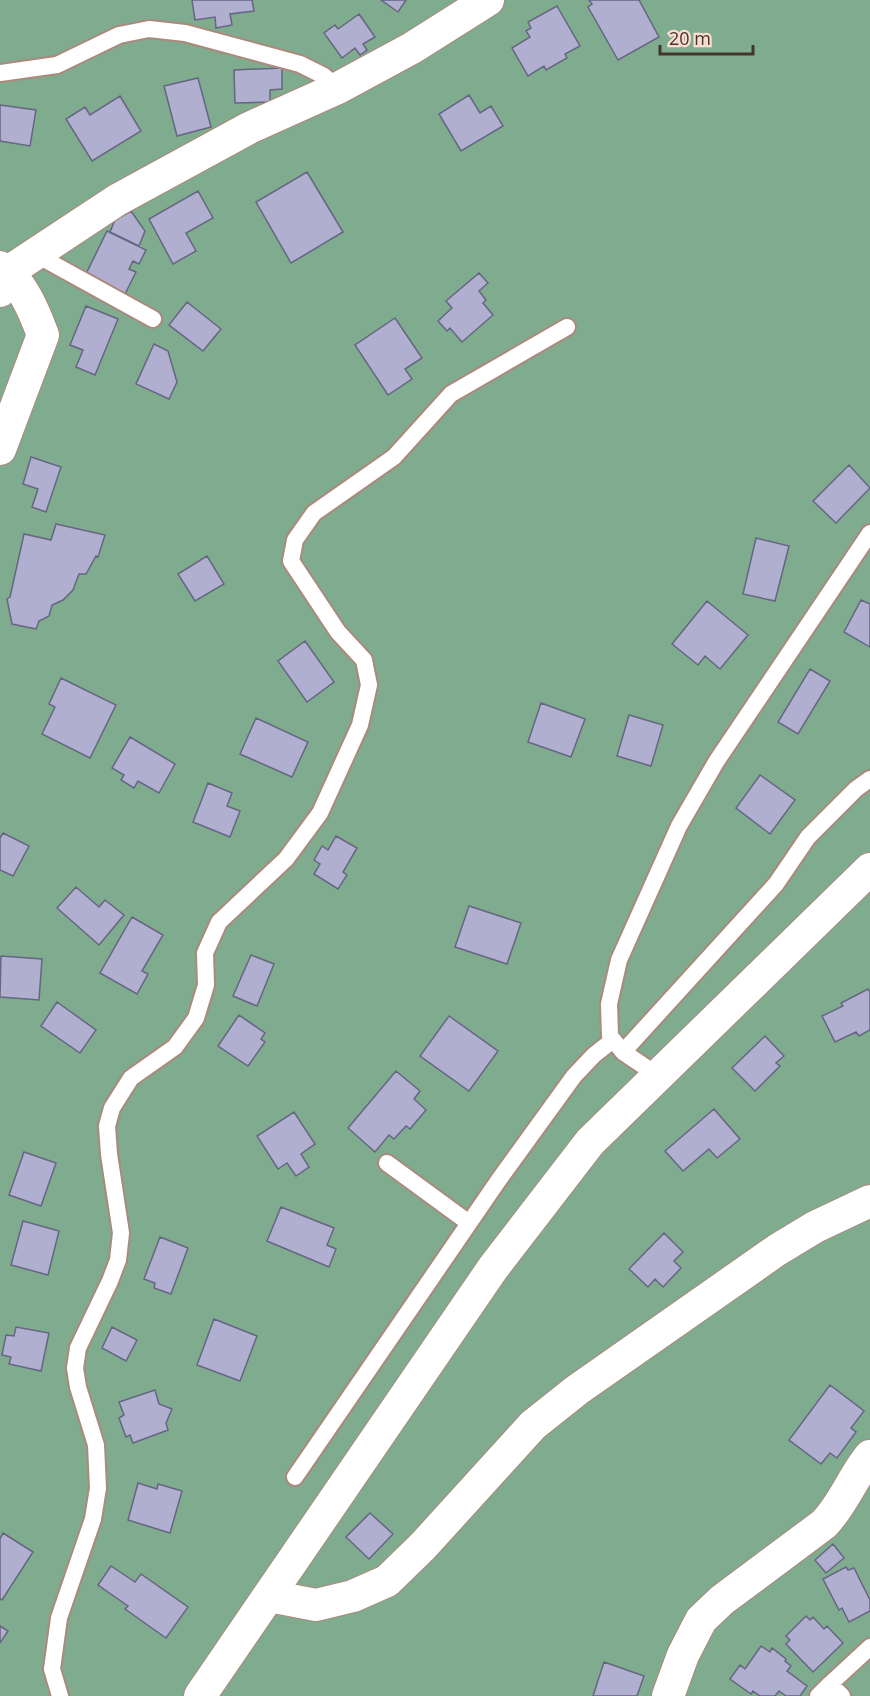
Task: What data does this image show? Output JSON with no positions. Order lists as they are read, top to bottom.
{
  "scale_bar": "20 m"
}
